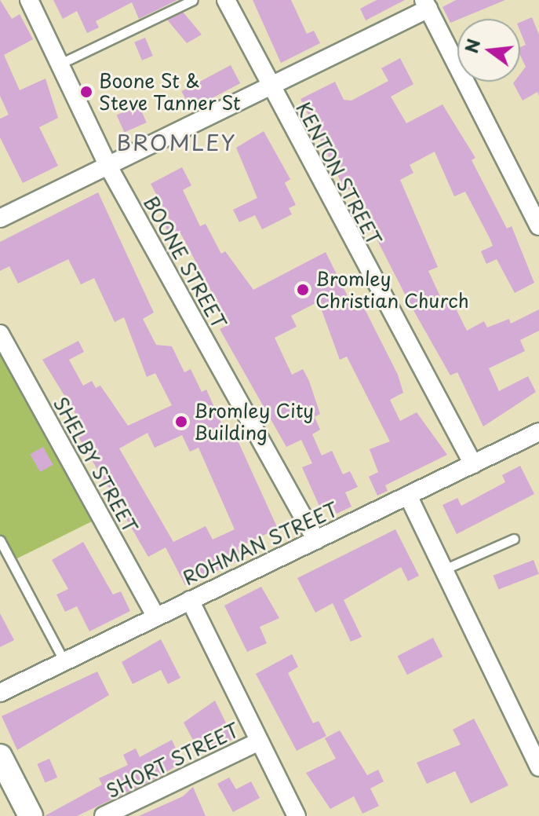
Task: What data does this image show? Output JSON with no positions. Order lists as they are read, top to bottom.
{
  "streets": {
    "street": [
      "KENTON STREET",
      "BOONE STREET",
      "SHELBY STREET",
      "ROHMAN STREET",
      "SHORT STREET"
    ]
  },
  "crossings": [
    ["KENTON STREET", "ROHMAN STREET"],
    ["BOONE STREET", "ROHMAN STREET"],
    ["SHELBY STREET", "ROHMAN STREET"]
  ],
  "districts": ["BROMLEY"],
  "places": ["Boone St & Steve Tanner St", "Bromley Christian Church", "Bromley City Building"],
  "north": "left"
}
